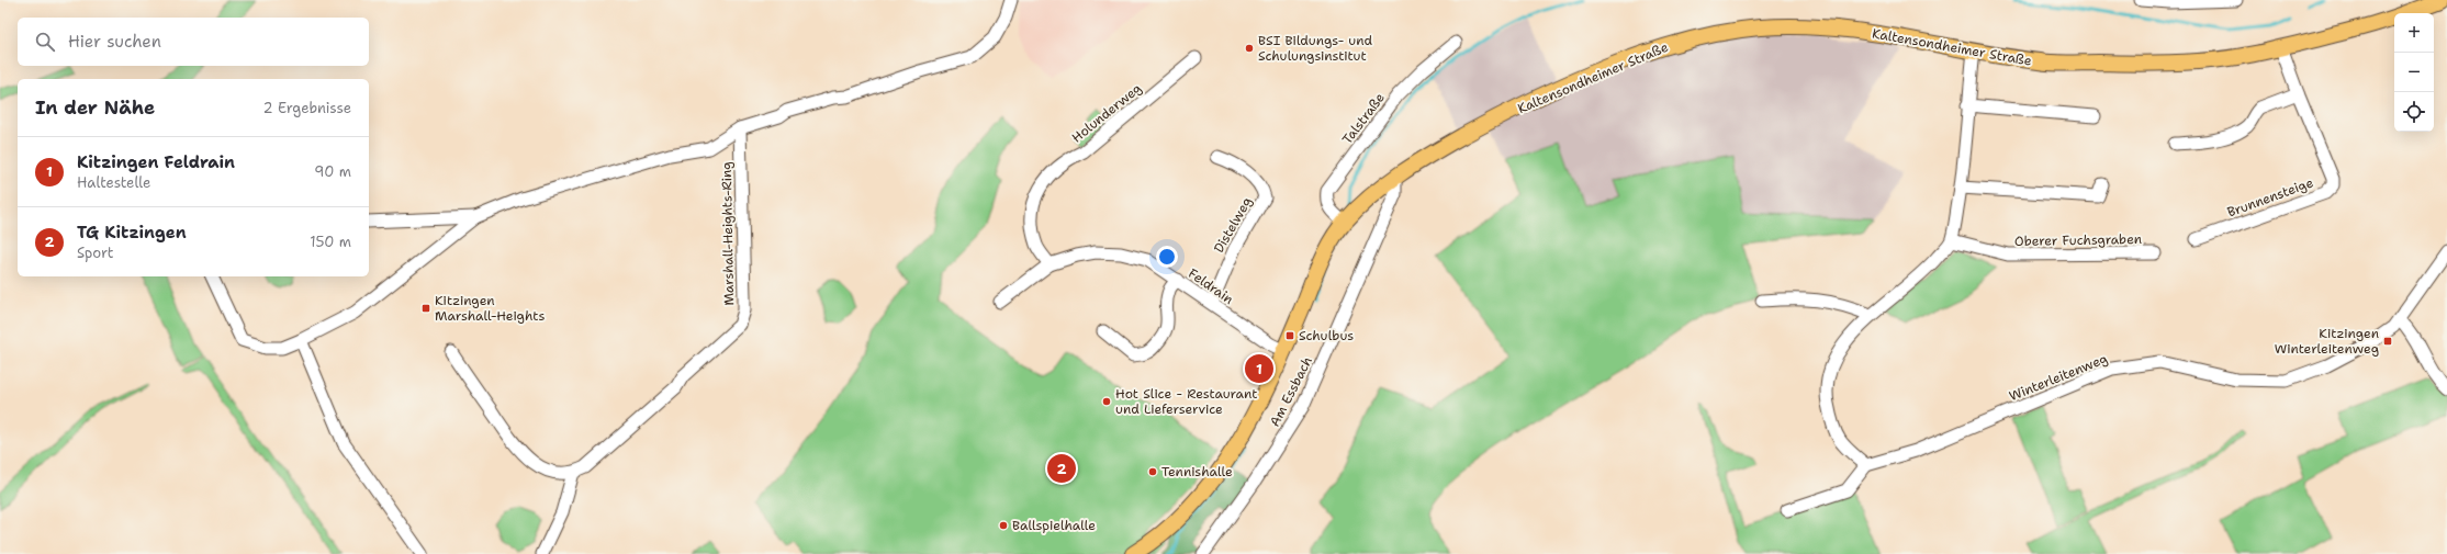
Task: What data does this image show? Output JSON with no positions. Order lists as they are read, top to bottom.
{
  "streets": {
    "main road": ["Kaltensondheimer Straße"],
    "street": [
      "Holunderweg",
      "Talstraße",
      "Brunnensteige",
      "Distelweg",
      "Marshall-Heights-Ring",
      "Oberer Fuchsgraben",
      "Feldrain",
      "Winterleitenweg",
      "Am Essbach"
    ]
  },
  "crossings": [
    ["Kaltensondheimer Straße", "Talstraße"],
    ["Kaltensondheimer Straße", "Brunnensteige"],
    ["Kaltensondheimer Straße", "Feldrain"],
    ["Kaltensondheimer Straße", "Am Essbach"],
    ["Holunderweg", "Feldrain"],
    ["Distelweg", "Feldrain"]
  ],
  "places": {
    "other": [
      "BSI Bildungs- und Schulungsinstitut",
      "Hot Slice - Restaurant und Lieferservice",
      "Tennishalle",
      "Ballspielhalle"
    ],
    "transit": ["Kitzingen Marshall-Heights", "Schulbus", "Kitzingen Winterleitenweg"]
  },
  "page": {
    "map_buttons": ["+", "−"],
    "search": "Hier suchen",
    "heading": ["In der Nähe", "2 Ergebnisse"],
    "list": [
      {
        "mark": "1",
        "name": "Kitzingen Feldrain",
        "note": "Haltestelle",
        "value": "90 m"
      },
      {
        "mark": "2",
        "name": "TG Kitzingen",
        "note": "Sport",
        "value": "150 m"
      }
    ],
    "pins": ["1", "2"]
  }
}
